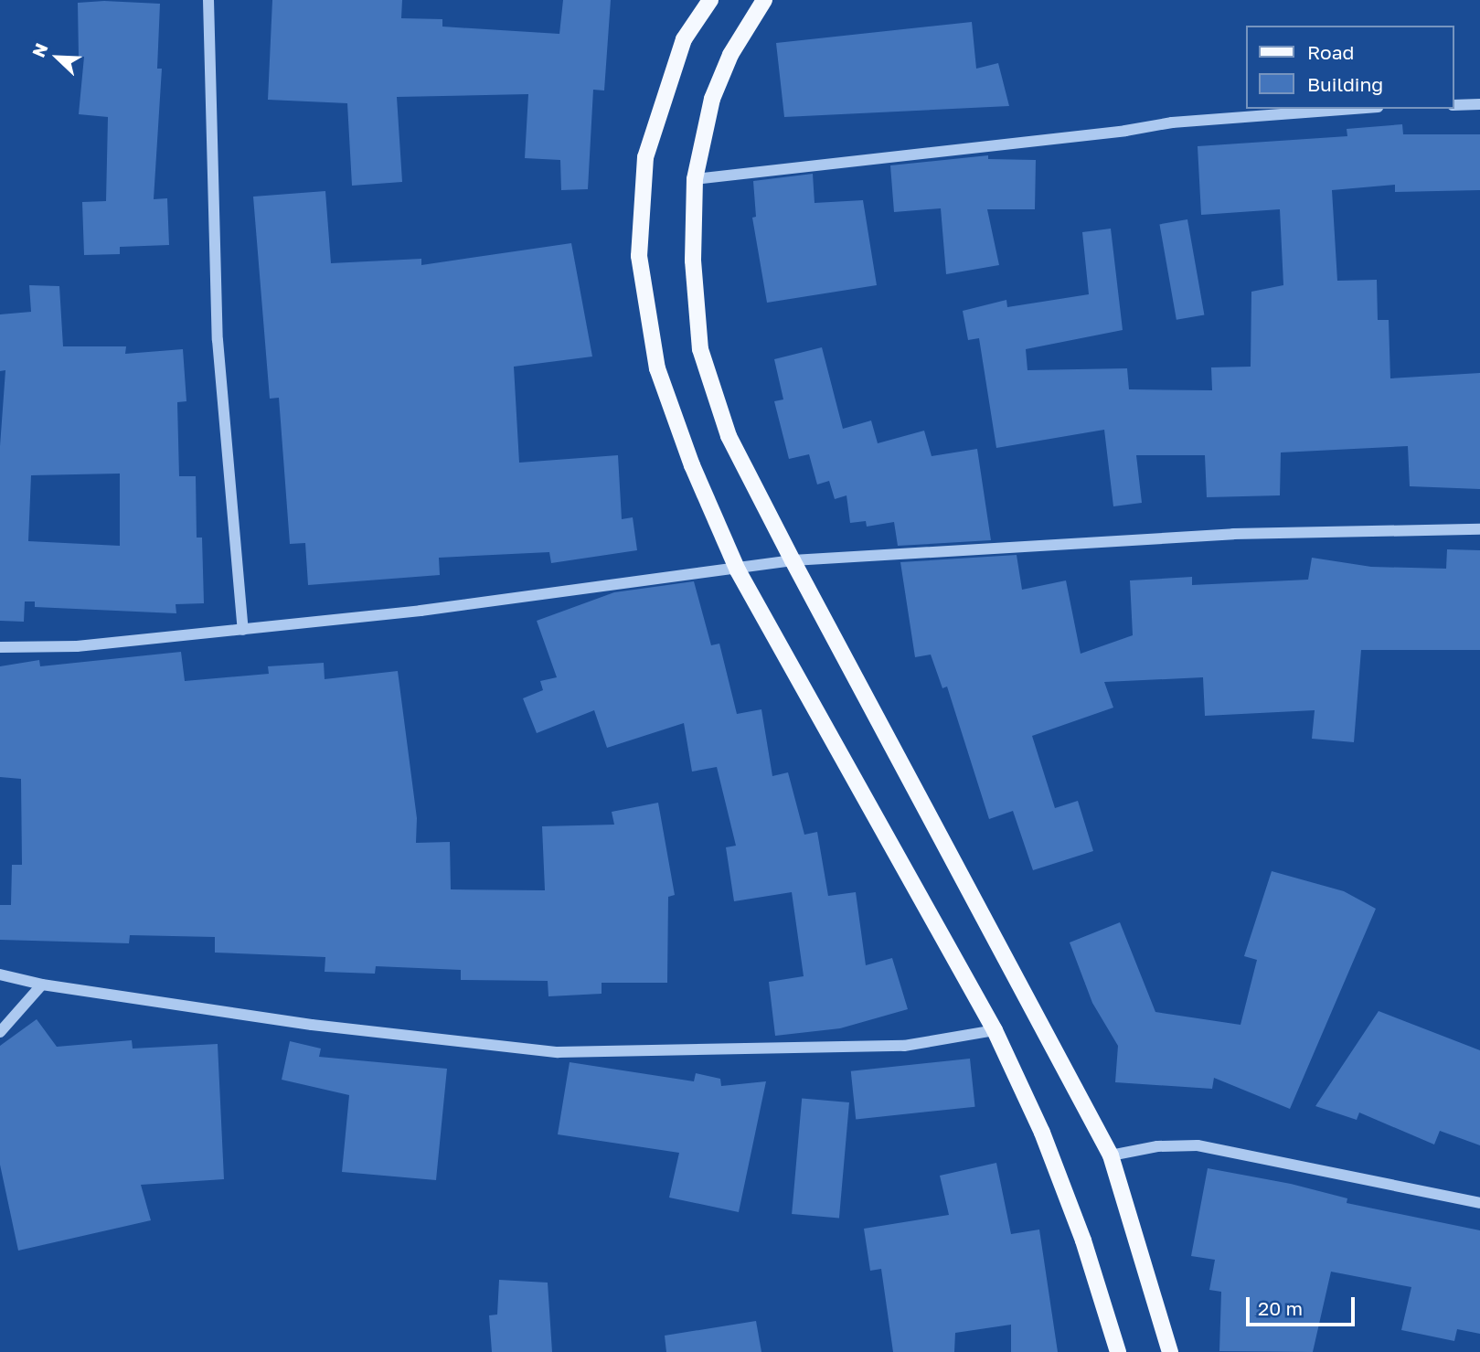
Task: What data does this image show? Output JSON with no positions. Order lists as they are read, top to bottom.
{
  "legend": ["Road", "Building"],
  "scale_bar": "20 m",
  "north": "top left"
}
